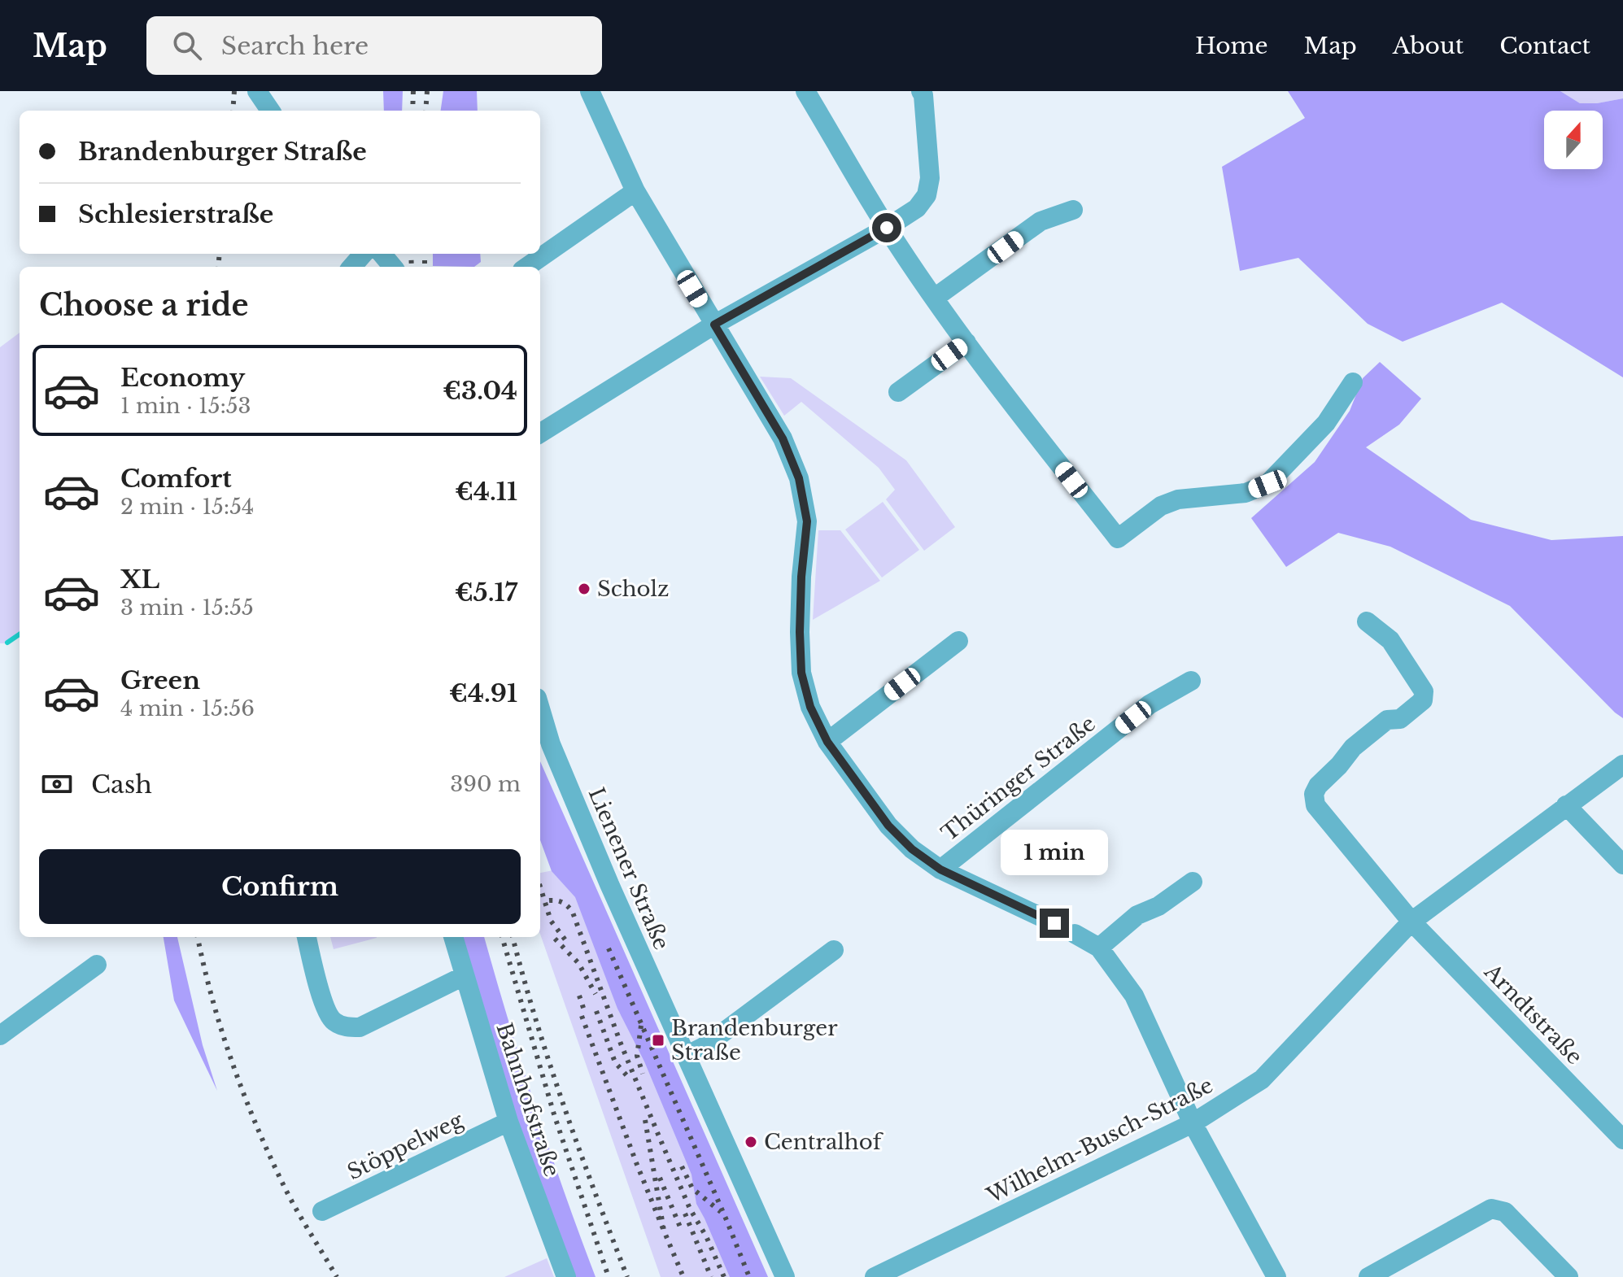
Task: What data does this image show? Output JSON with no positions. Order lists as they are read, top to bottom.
{
  "streets": {
    "street": [
      "Thüringer Straße",
      "Lienener Straße",
      "Arndtstraße",
      "Bahnhofstraße",
      "Wilhelm-Busch-Straße",
      "Stöppelweg"
    ]
  },
  "crossings": [
    ["Arndtstraße", "Wilhelm-Busch-Straße"],
    ["Bahnhofstraße", "Stöppelweg"]
  ],
  "places": {
    "other": ["Scholz", "Centralhof"],
    "transit": ["Brandenburger Straße"]
  },
  "north": "top",
  "page": {
    "header": "Map",
    "search": "Search here",
    "nav": [
      "Home",
      "Map",
      "About",
      "Contact"
    ],
    "banner": ["Brandenburger Straße", "Schlesierstraße"],
    "heading": "Choose a ride",
    "list": [
      {
        "name": "Economy",
        "note": "1 min · 15:53",
        "value": "€3.04"
      },
      {
        "name": "Comfort",
        "note": "2 min · 15:54",
        "value": "€4.11"
      },
      {
        "name": "XL",
        "note": "3 min · 15:55",
        "value": "€5.17"
      },
      {
        "name": "Green",
        "note": "4 min · 15:56",
        "value": "€4.91"
      }
    ],
    "pay": ["Cash", "390 m"],
    "bubble": "1 min",
    "buttons": "Confirm"
  }
}
